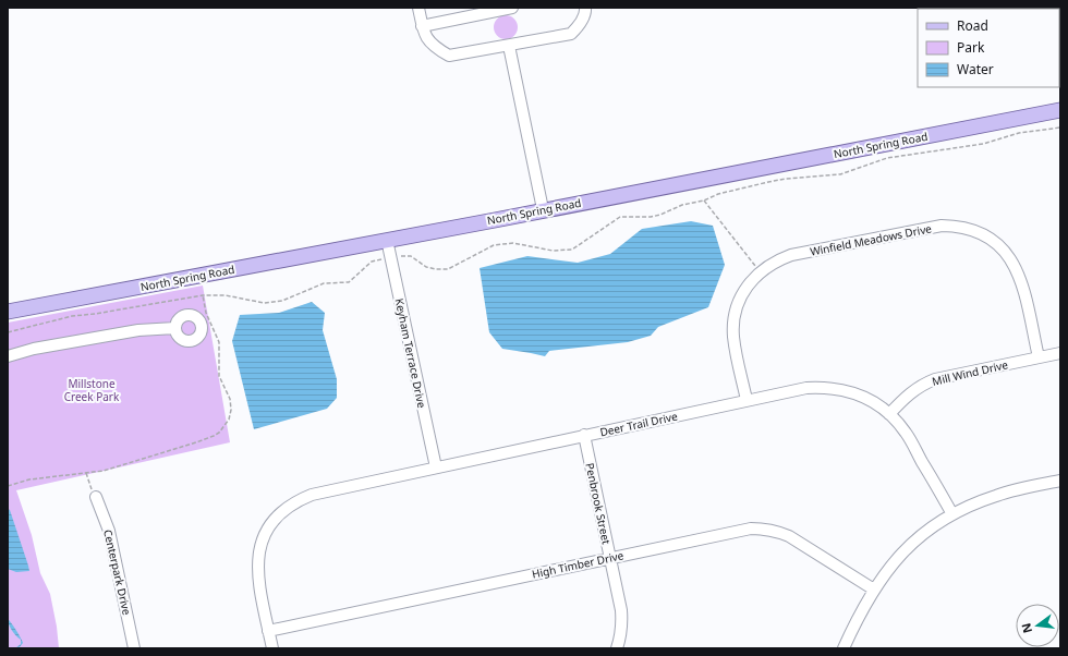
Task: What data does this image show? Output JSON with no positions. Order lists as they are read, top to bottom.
{
  "streets": {
    "main road": ["North Spring Road"],
    "street": [
      "Winfield Meadows Drive",
      "Keyham Terrace Drive",
      "Mill Wind Drive",
      "Deer Trail Drive",
      "Penbrook Street",
      "High Timber Drive",
      "Centerpark Drive"
    ]
  },
  "crossings": [
    ["North Spring Road", "Keyham Terrace Drive"],
    ["Winfield Meadows Drive", "Mill Wind Drive"],
    ["Winfield Meadows Drive", "Deer Trail Drive"],
    ["Keyham Terrace Drive", "Deer Trail Drive"],
    ["Mill Wind Drive", "Deer Trail Drive"],
    ["Deer Trail Drive", "Penbrook Street"],
    ["Deer Trail Drive", "High Timber Drive"],
    ["Penbrook Street", "High Timber Drive"]
  ],
  "parks": ["Millstone Creek Park"],
  "legend": ["Road", "Park", "Water"],
  "north": "left"
}
